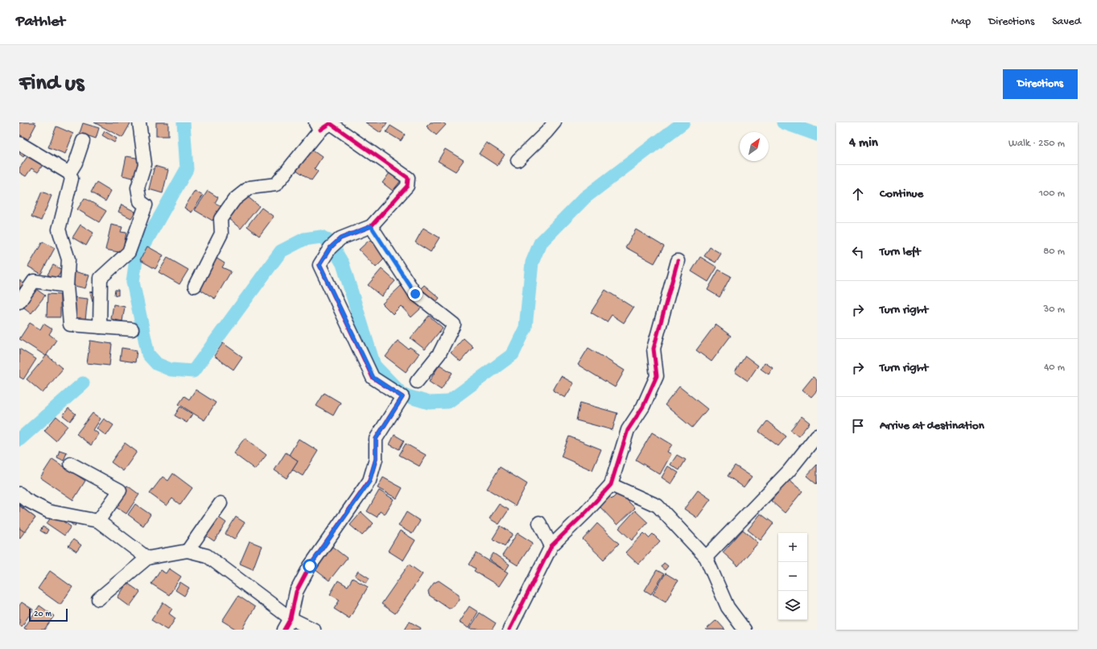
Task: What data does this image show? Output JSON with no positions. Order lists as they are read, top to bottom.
{
  "scale_bar": "20 m",
  "north": "top right",
  "page": {
    "header": "Pathlet",
    "nav": ["Map", "Directions", "Saved"],
    "buttons": "Directions",
    "title": "Find us",
    "heading": ["4 min", "Walk · 250 m"],
    "list": [
      ["Continue", "100 m"],
      ["Turn left", "80 m"],
      ["Turn right", "30 m"],
      ["Turn right", "40 m"],
      "Arrive at destination"
    ],
    "map_buttons": ["+", "−"],
    "scale": "20 m"
  }
}
